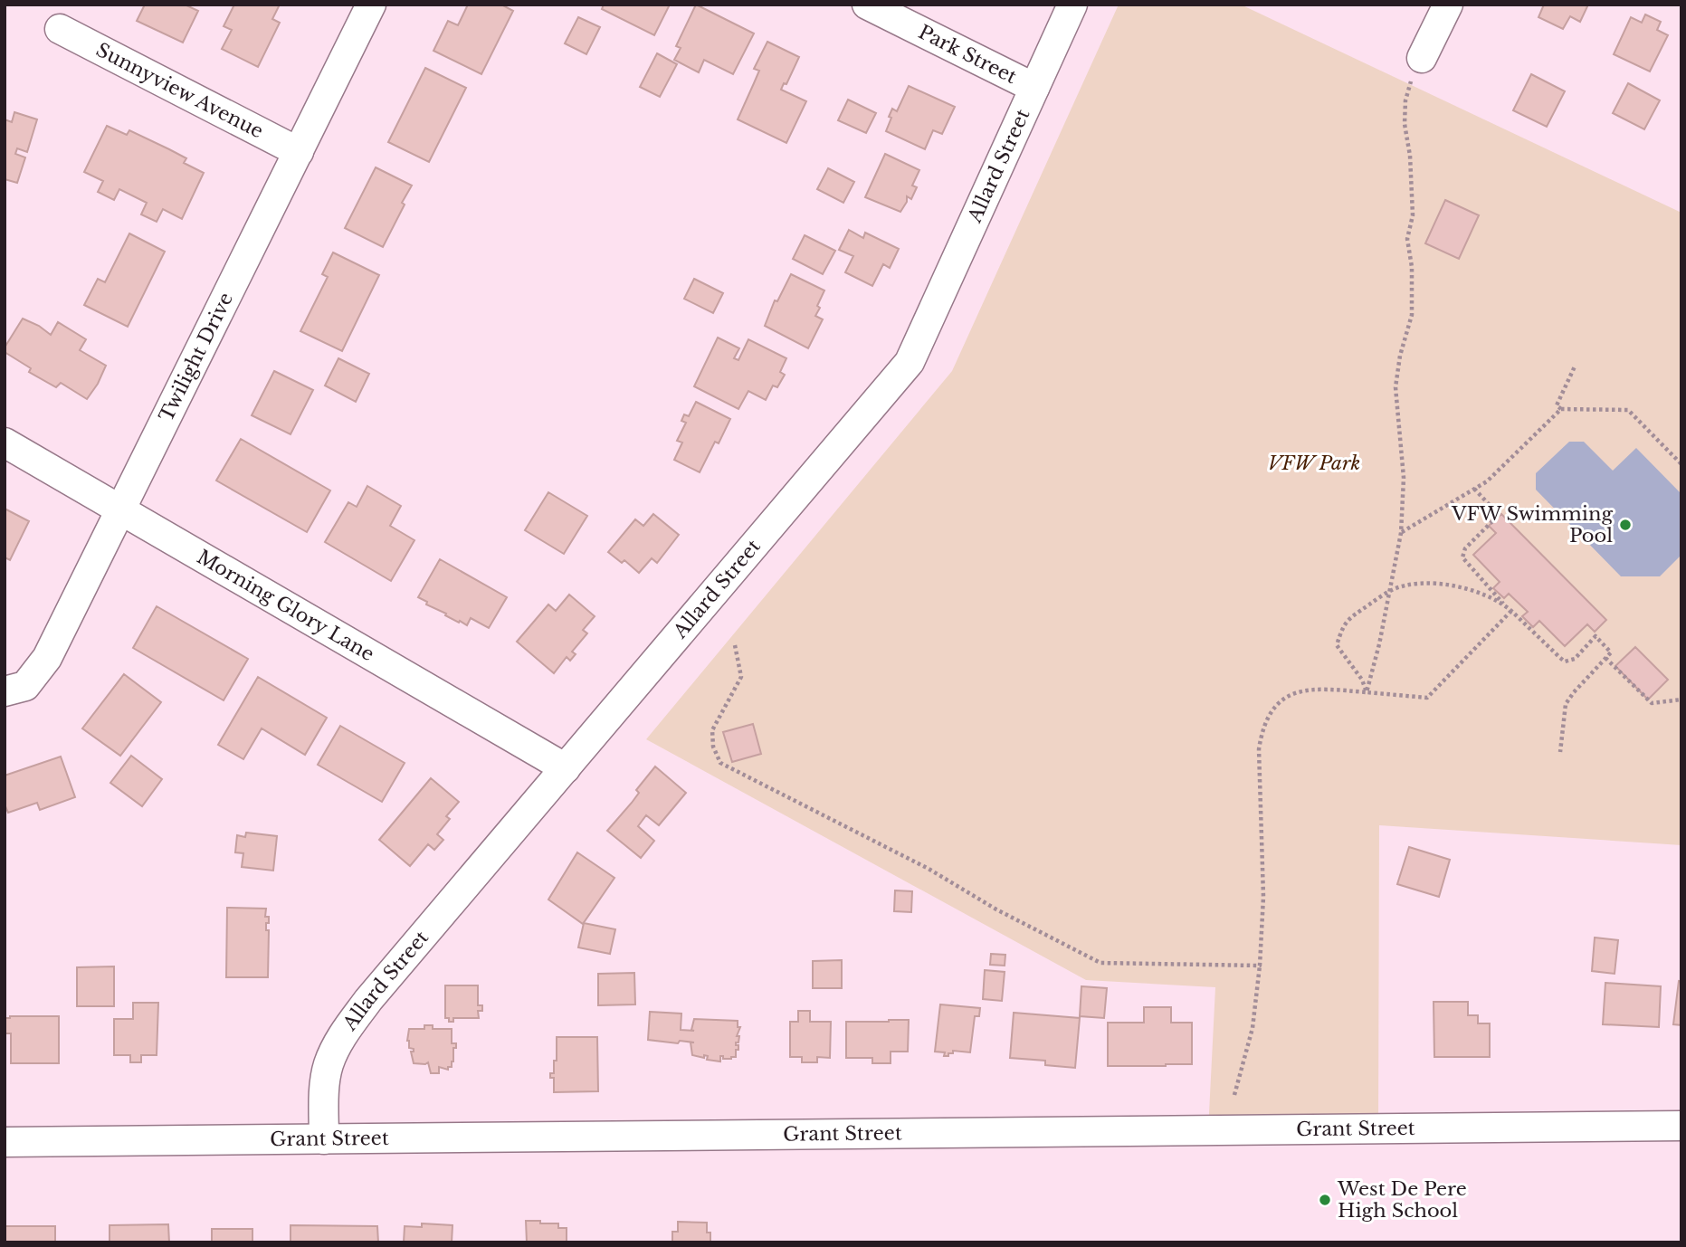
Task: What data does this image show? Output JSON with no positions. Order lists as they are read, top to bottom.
{
  "streets": {
    "street": [
      "Park Street",
      "Sunnyview Avenue",
      "Allard Street",
      "Twilight Drive",
      "Morning Glory Lane",
      "Grant Street"
    ]
  },
  "crossings": [
    ["Park Street", "Allard Street"],
    ["Sunnyview Avenue", "Twilight Drive"],
    ["Allard Street", "Morning Glory Lane"],
    ["Allard Street", "Grant Street"],
    ["Twilight Drive", "Morning Glory Lane"]
  ],
  "parks": ["VFW Park"],
  "places": ["VFW Swimming Pool", "West De Pere High School"]
}
